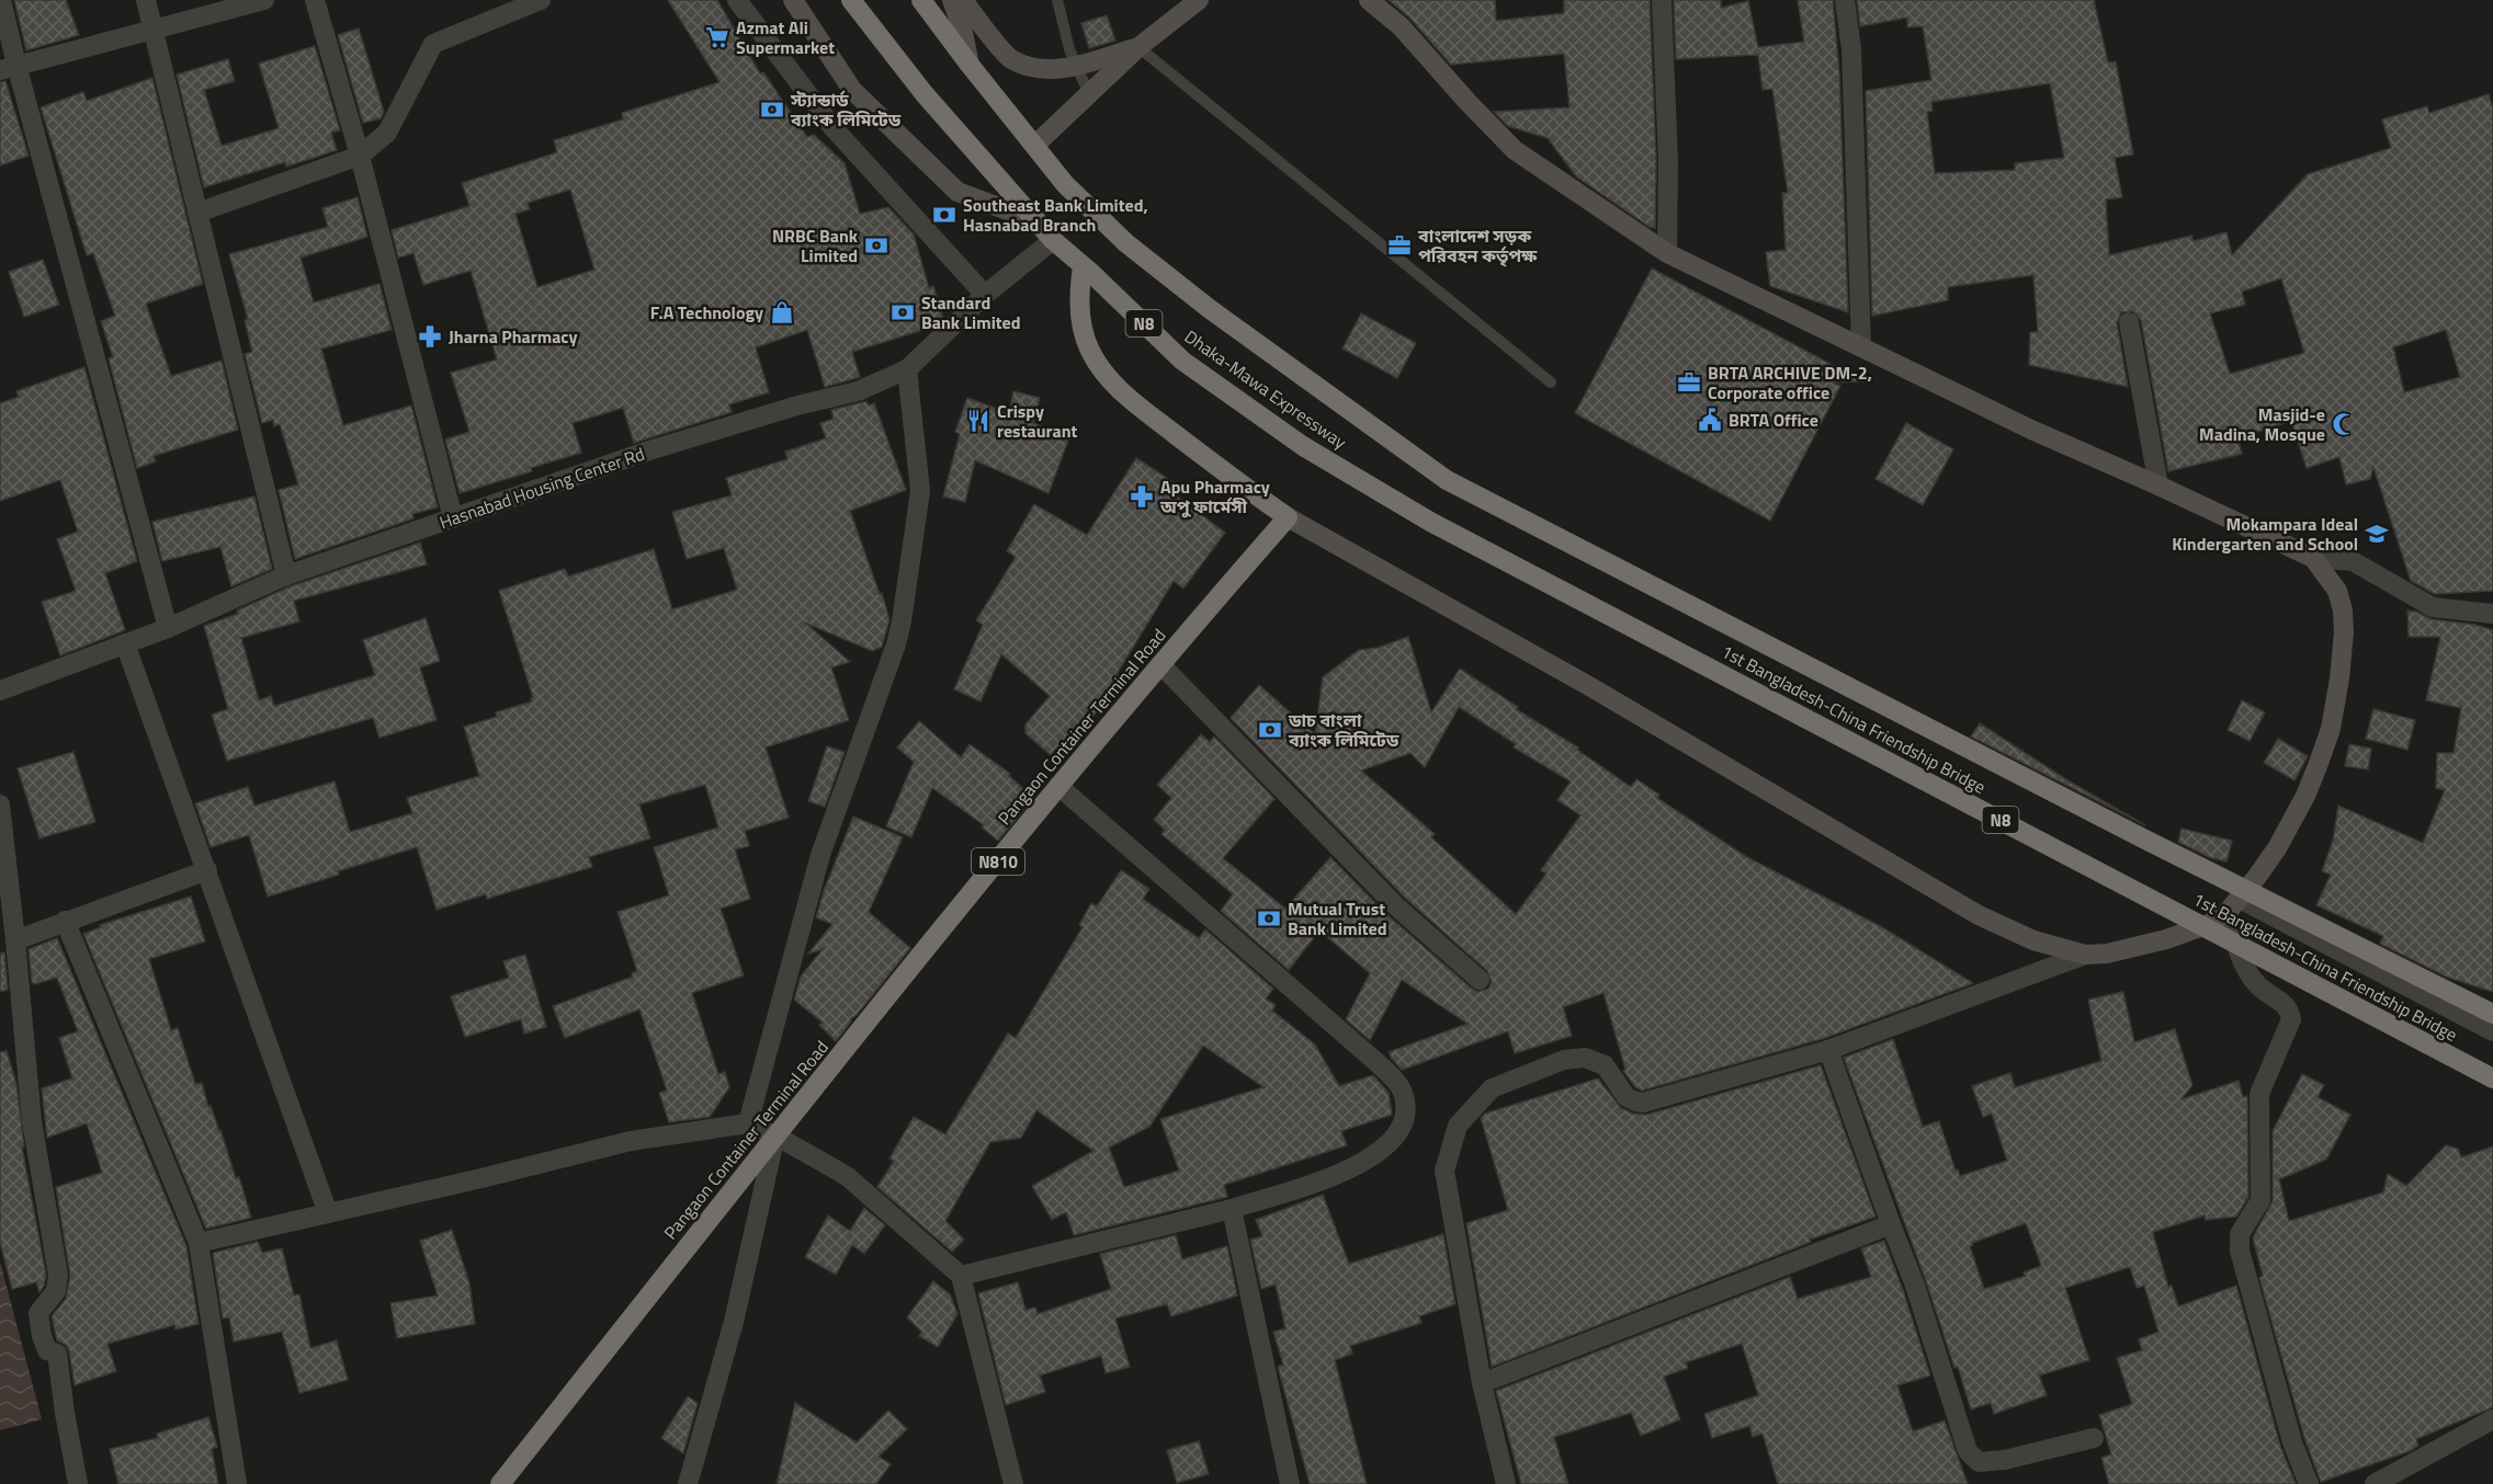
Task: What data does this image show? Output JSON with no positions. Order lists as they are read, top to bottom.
{
  "streets": {
    "highway": [
      "N8",
      "Dhaka-Mawa Expressway",
      "1st Bangladesh-China Friendship Bridge",
      "Pangaon Container Terminal Road",
      "N810"
    ],
    "street": ["Hasnabad Housing Center Rd"]
  },
  "crossings": [
    ["Dhaka-Mawa Expressway", "Hasnabad Housing Center Rd"],
    ["Dhaka-Mawa Expressway", "1st Bangladesh-China Friendship Bridge"]
  ],
  "places": {
    "supermarket": ["Azmat Ali Supermarket"],
    "bank": [
      "স্ট্যান্ডার্ড ব্যাংক লিমিটেড",
      "Southeast Bank Limited, Hasnabad Branch",
      "NRBC Bank Limited",
      "Standard Bank Limited",
      "ডাচ বাংলা ব্যাংক লিমিটেড",
      "Mutual Trust Bank Limited"
    ],
    "office": ["বাংলাদেশ সড়ক পরিবহন কর্তৃপক্ষ", "BRTA ARCHIVE DM-2, Corporate office"],
    "shop": ["F.A Technology"],
    "pharmacy": ["Jharna Pharmacy", "Apu Pharmacy অপু ফার্মেসী"],
    "public building": ["BRTA Office"],
    "restaurant": ["Crispy restaurant"],
    "mosque": ["Masjid-e Madina, Mosque"],
    "school or university": ["Mokampara Ideal Kindergarten and School"]
  }
}
